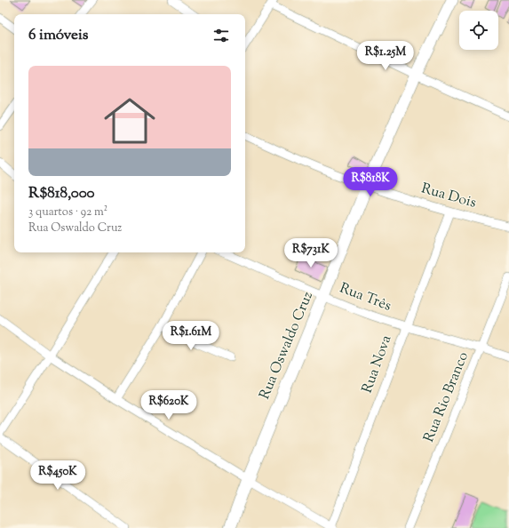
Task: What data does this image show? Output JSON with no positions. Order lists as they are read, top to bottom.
{
  "streets": {
    "street": [
      "Rua Dois",
      "Rua Três",
      "Rua Oswaldo Cruz",
      "Rua Nova",
      "Rua Rio Branco"
    ]
  },
  "crossings": [
    ["Rua Dois", "Rua Oswaldo Cruz"],
    ["Rua Dois", "Rua Nova"],
    ["Rua Três", "Rua Oswaldo Cruz"],
    ["Rua Três", "Rua Nova"],
    ["Rua Três", "Rua Rio Branco"]
  ],
  "page": {
    "heading": "6 imóveis",
    "price": [
      "R$1.25M",
      "R$818K",
      "R$731K",
      "R$1.61M",
      "R$620K",
      "R$450K"
    ],
    "list": [
      {
        "name": "R$818,000",
        "note": "3 quartos · 92 m² · Rua Oswaldo Cruz"
      }
    ]
  }
}
